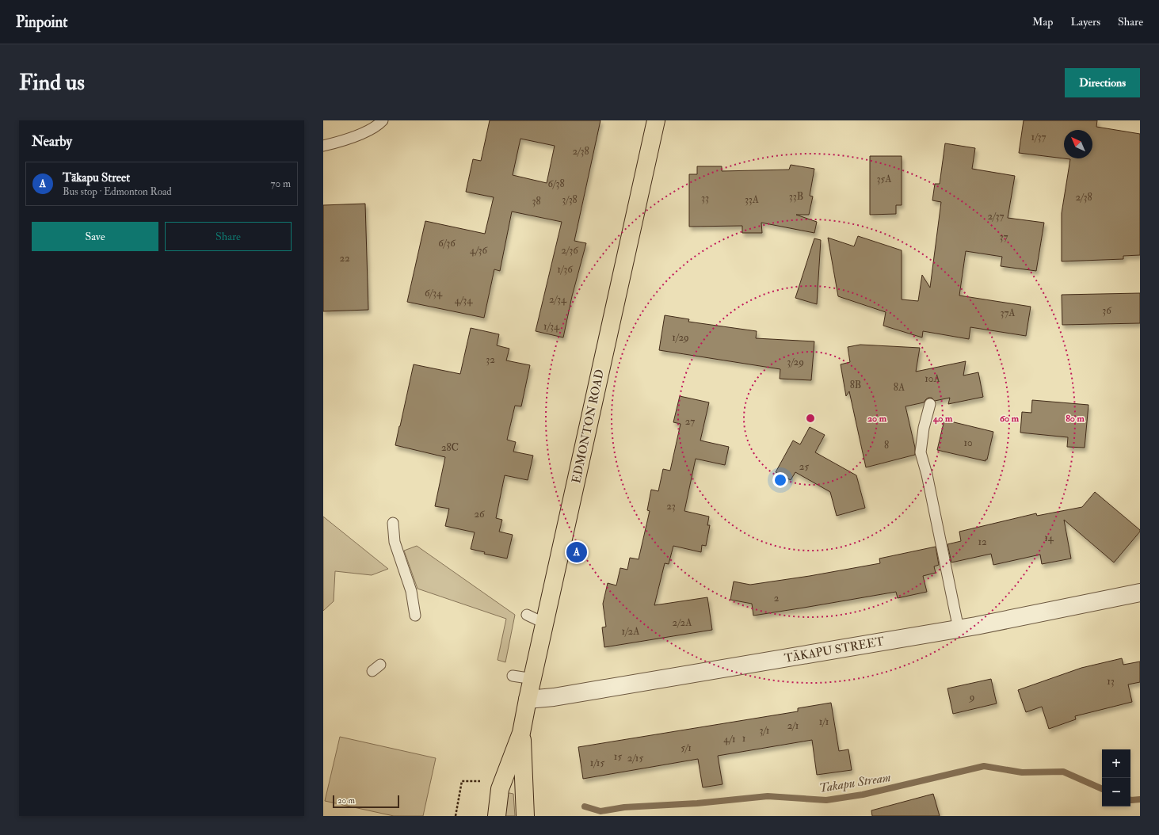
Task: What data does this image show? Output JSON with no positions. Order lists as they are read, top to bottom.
{
  "streets": {
    "main road": ["EDMONTON ROAD"],
    "street": ["TĀKAPU STREET"]
  },
  "crossings": [
    ["EDMONTON ROAD", "TĀKAPU STREET"]
  ],
  "water": ["Takapu Stream"],
  "house_numbers": [
    "1/37",
    "2/38",
    "35A",
    "6/38",
    "33B",
    "2/38",
    "33",
    "3/38",
    "33A",
    "38",
    "2/37",
    "37",
    "6/36",
    "4/36",
    "2/36",
    "22",
    "1/36",
    "6/34",
    "2/34",
    "4/34",
    "36",
    "37A",
    "1/34",
    "1/29",
    "32",
    "3/29",
    "10A",
    "8B",
    "8A",
    "27",
    "10",
    "8",
    "28C",
    "25",
    "23",
    "26",
    "14",
    "12",
    "2",
    "2/2A",
    "1/2A",
    "13",
    "9",
    "1/1",
    "2/1",
    "3/1",
    "1",
    "4/1",
    "5/1",
    "15",
    "2/15",
    "1/15"
  ],
  "scale_bar": "20 m",
  "north": "top left",
  "page": {
    "header": "Pinpoint",
    "nav": ["Map", "Layers", "Share"],
    "buttons": [
      "Directions",
      ["Save", "Share"]
    ],
    "title": "Find us",
    "heading": "Nearby",
    "list": [
      {
        "mark": "A",
        "name": "Tākapu Street",
        "note": "Bus stop · Edmonton Road",
        "value": "70 m"
      }
    ],
    "pins": "A",
    "map_buttons": ["+", "−"],
    "scale": "20 m"
  },
  "rings": [
    "20 m",
    "40 m",
    "60 m",
    "80 m"
  ]
}
